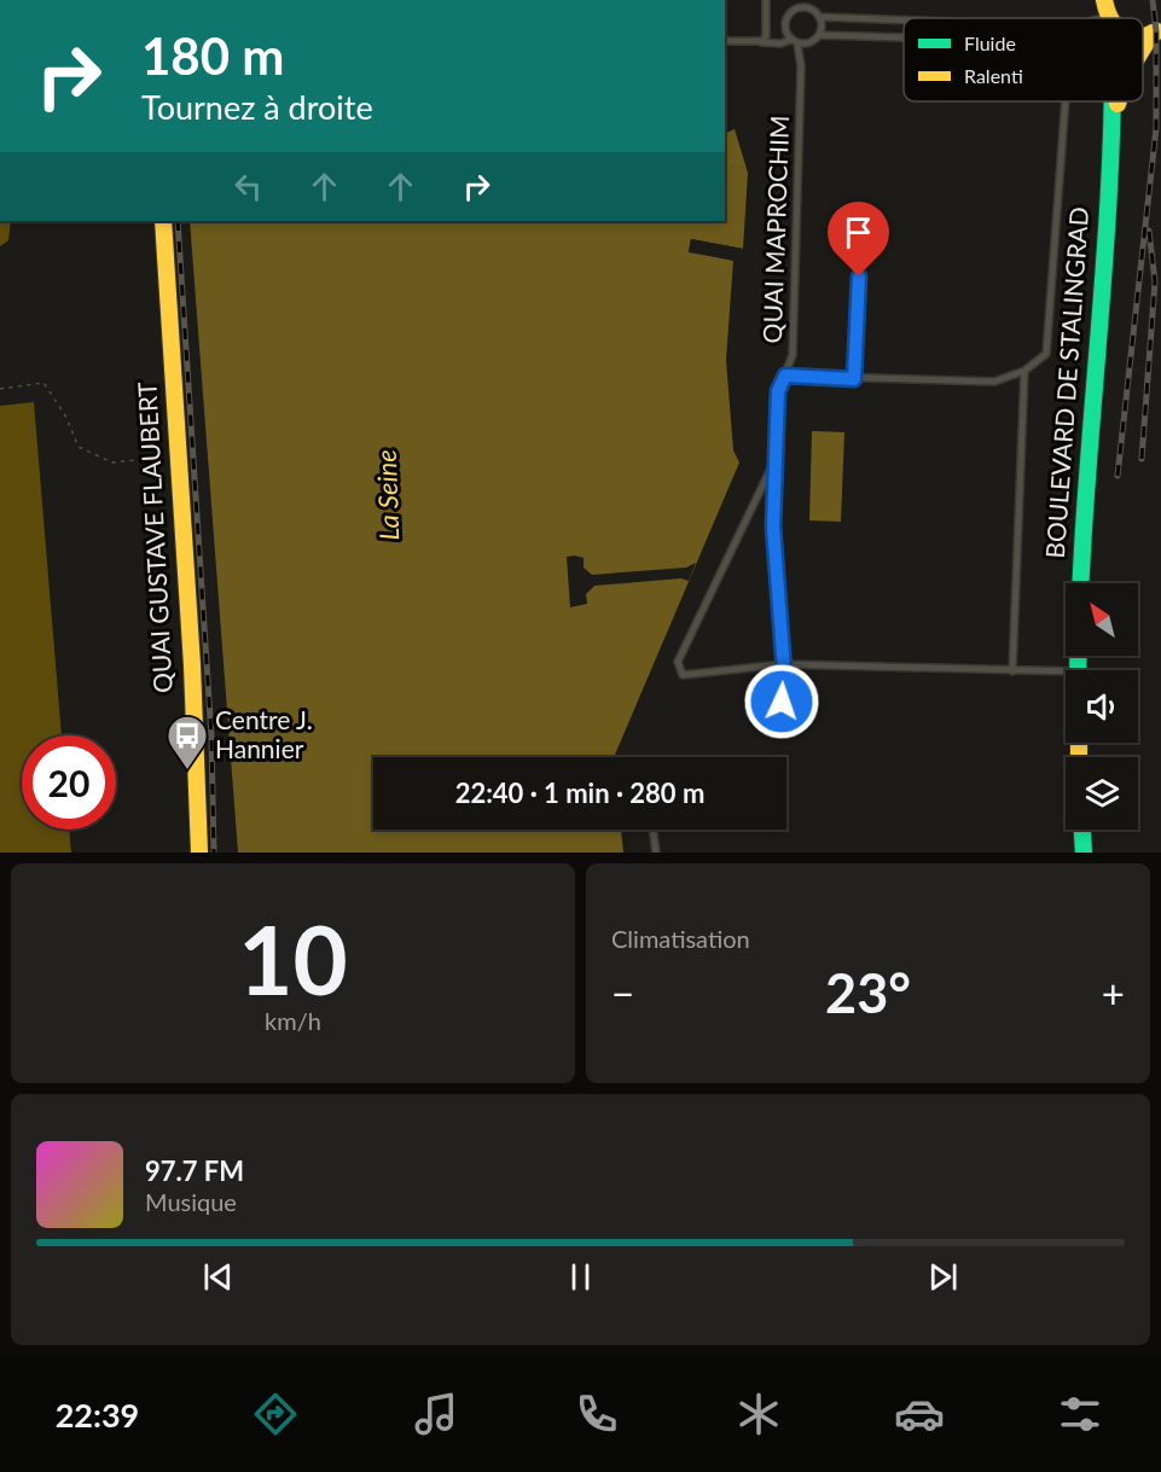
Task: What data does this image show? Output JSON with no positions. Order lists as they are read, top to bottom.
{
  "streets": {
    "main road": ["BOULEVARD DE STALINGRAD", "QUAI GUSTAVE FLAUBERT"],
    "lane": ["QUAI MAPROCHIM"]
  },
  "water": ["La Seine"],
  "places": {
    "bus stop": ["Centre J. Hannier"]
  },
  "legend": ["Fluide", "Ralenti"],
  "north": "top left",
  "page": {
    "turn": ["180 m", "Tournez à droite"],
    "limit": "20",
    "trip": "22:40 · 1 min · 280 m",
    "tile": [
      ["10", "km/h"],
      "Climatisation"
    ],
    "heat": ["−", "23°", "+"],
    "song": ["97.7 FM", "Musique"],
    "tabs": "22:39"
  }
}
